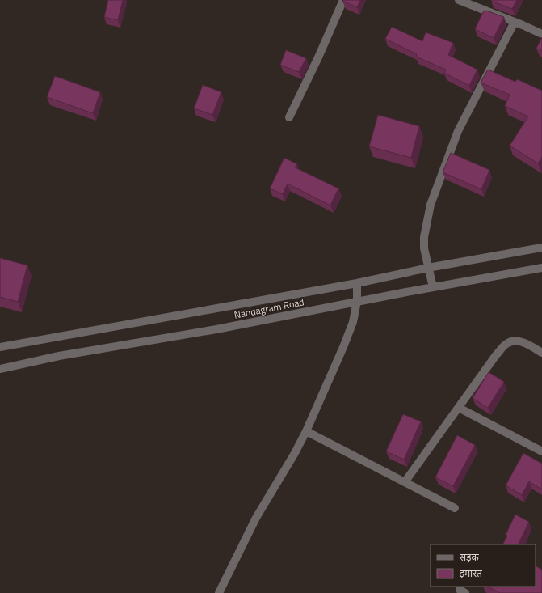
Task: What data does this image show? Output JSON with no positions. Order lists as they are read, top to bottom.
{
  "streets": {
    "street": ["Nandagram Road"]
  },
  "legend": ["सड़क", "इमारत"]
}
